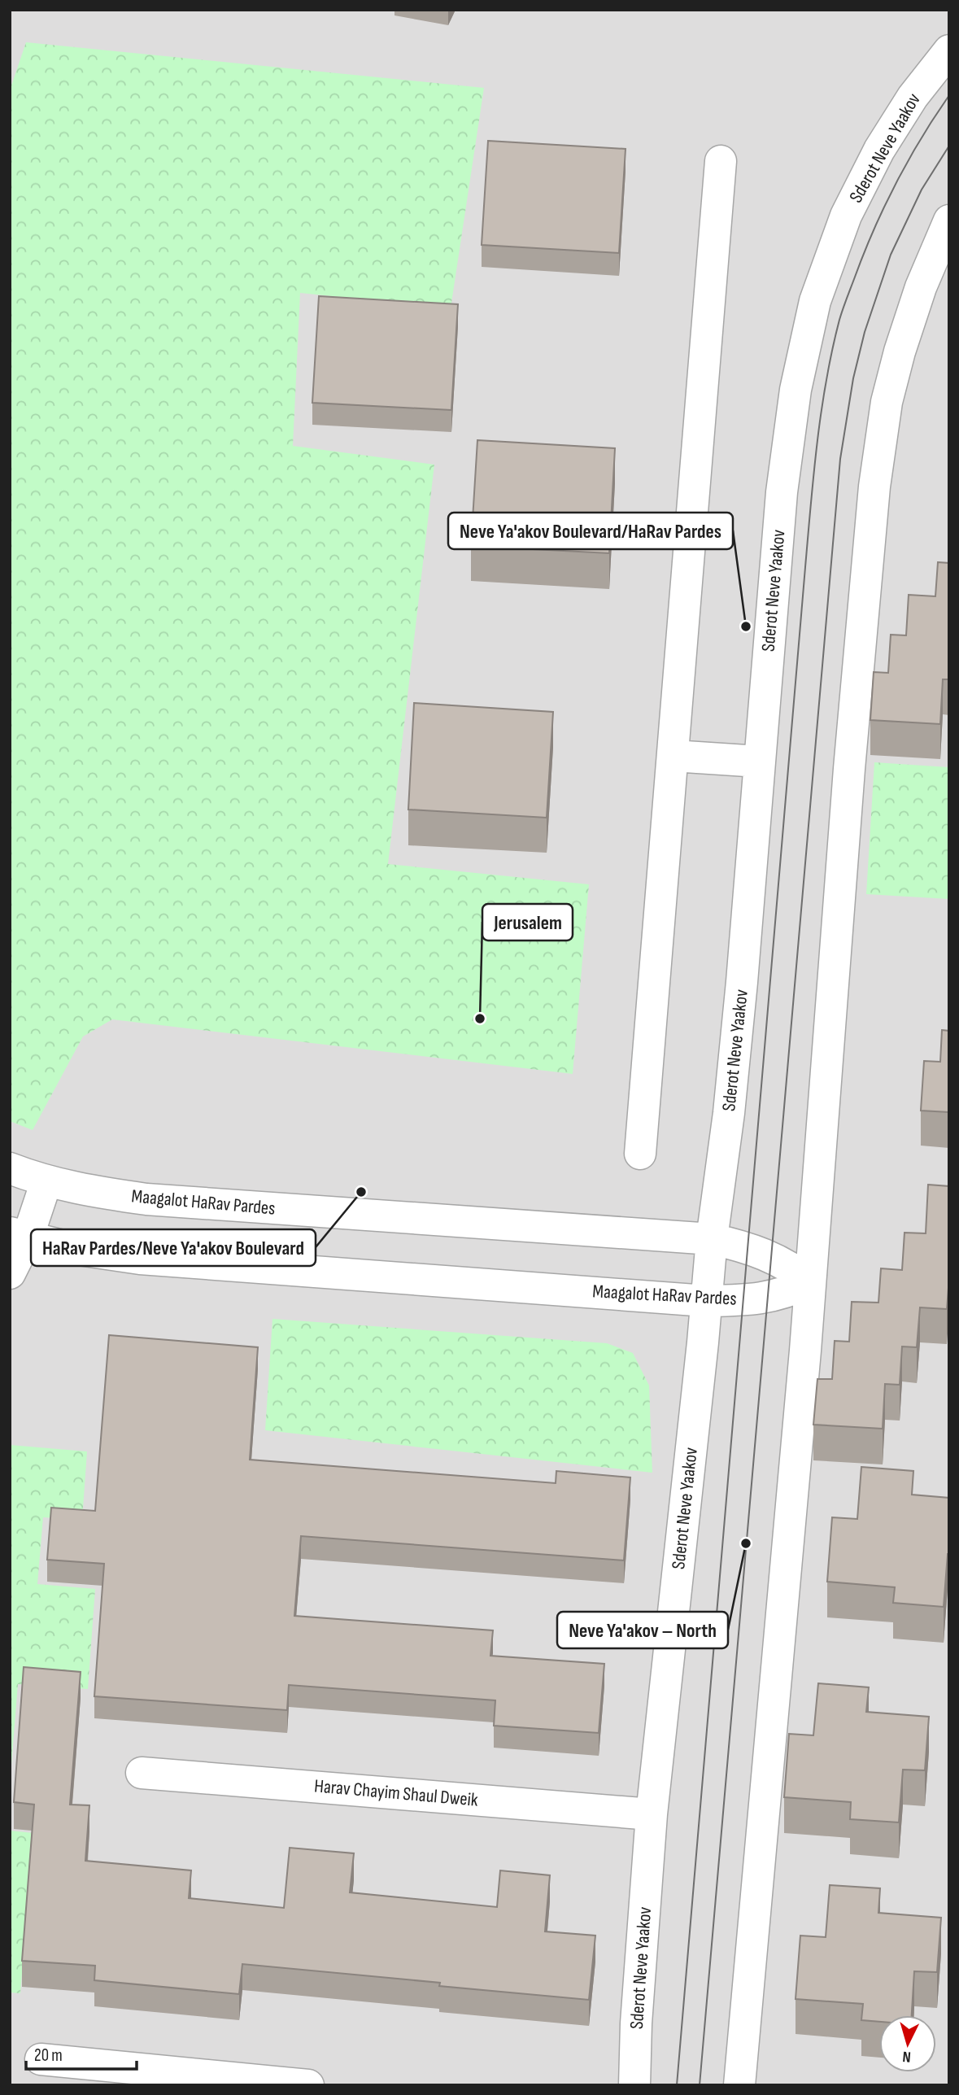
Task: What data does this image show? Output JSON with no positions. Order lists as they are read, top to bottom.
{
  "streets": {
    "street": ["Sderot Neve Yaakov", "Maagalot HaRav Pardes", "Harav Chayim Shaul Dweik"]
  },
  "crossings": [
    ["Sderot Neve Yaakov", "Maagalot HaRav Pardes"],
    ["Sderot Neve Yaakov", "Harav Chayim Shaul Dweik"]
  ],
  "places": [
    "Neve Ya'akov Boulevard/HaRav Pardes",
    "Jerusalem",
    "HaRav Pardes/Neve Ya'akov Boulevard",
    "Neve Ya'akov – North"
  ],
  "scale_bar": "20 m",
  "north": "bottom"
}
